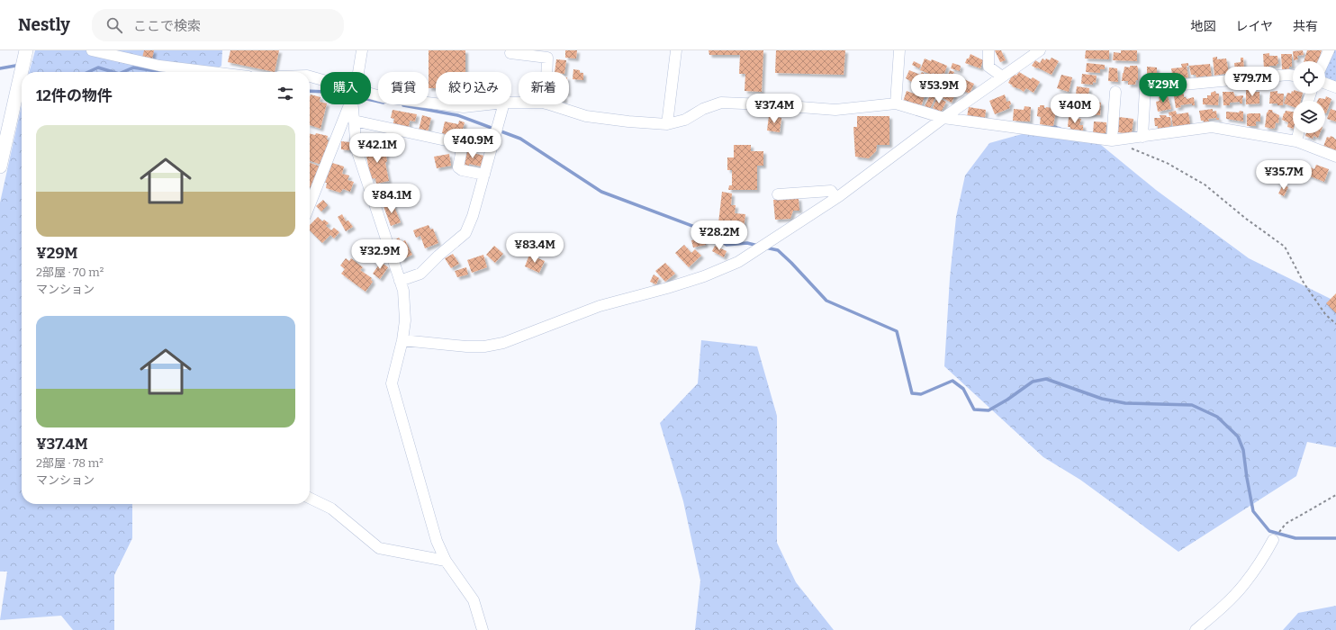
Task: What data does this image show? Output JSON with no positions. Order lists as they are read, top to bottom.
{
  "page": {
    "header": "Nestly",
    "search": "ここで検索",
    "nav": ["地図", "レイヤ", "共有"],
    "price": [
      "¥79.7M",
      "¥29M",
      "¥53.9M",
      "¥37.4M",
      "¥40M",
      "¥40.9M",
      "¥42.1M",
      "¥35.7M",
      "¥84.1M",
      "¥28.2M",
      "¥83.4M",
      "¥32.9M"
    ],
    "chip": [
      "購入",
      "賃貸",
      "絞り込み",
      "新着"
    ],
    "heading": "12件の物件",
    "list": [
      {
        "name": "¥29M",
        "note": "2部屋 · 70 m² · マンション"
      },
      {
        "name": "¥37.4M",
        "note": "2部屋 · 78 m² · マンション"
      }
    ]
  }
}
